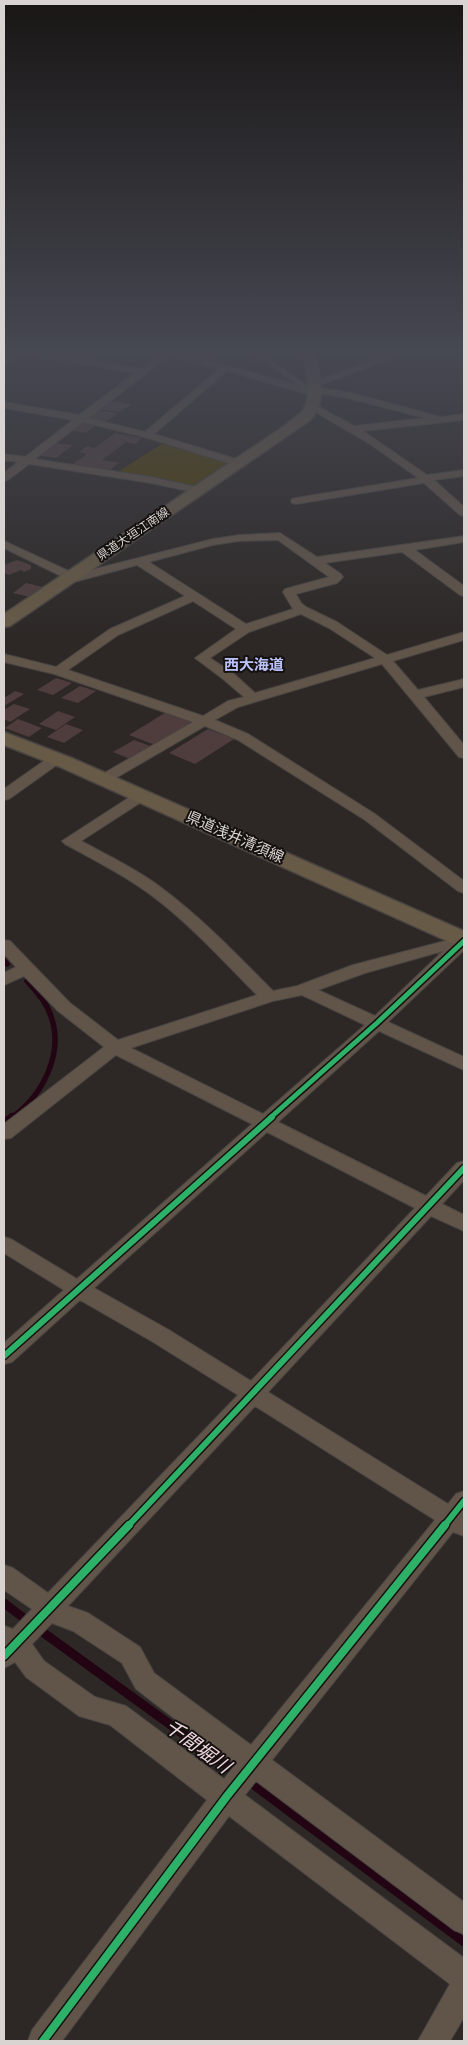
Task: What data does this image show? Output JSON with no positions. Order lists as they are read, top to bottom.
{
  "streets": {
    "main road": ["県道大垣江南線", "県道浅井清須線"]
  },
  "districts": ["西大海道"],
  "water": ["千間堀川"]
}
